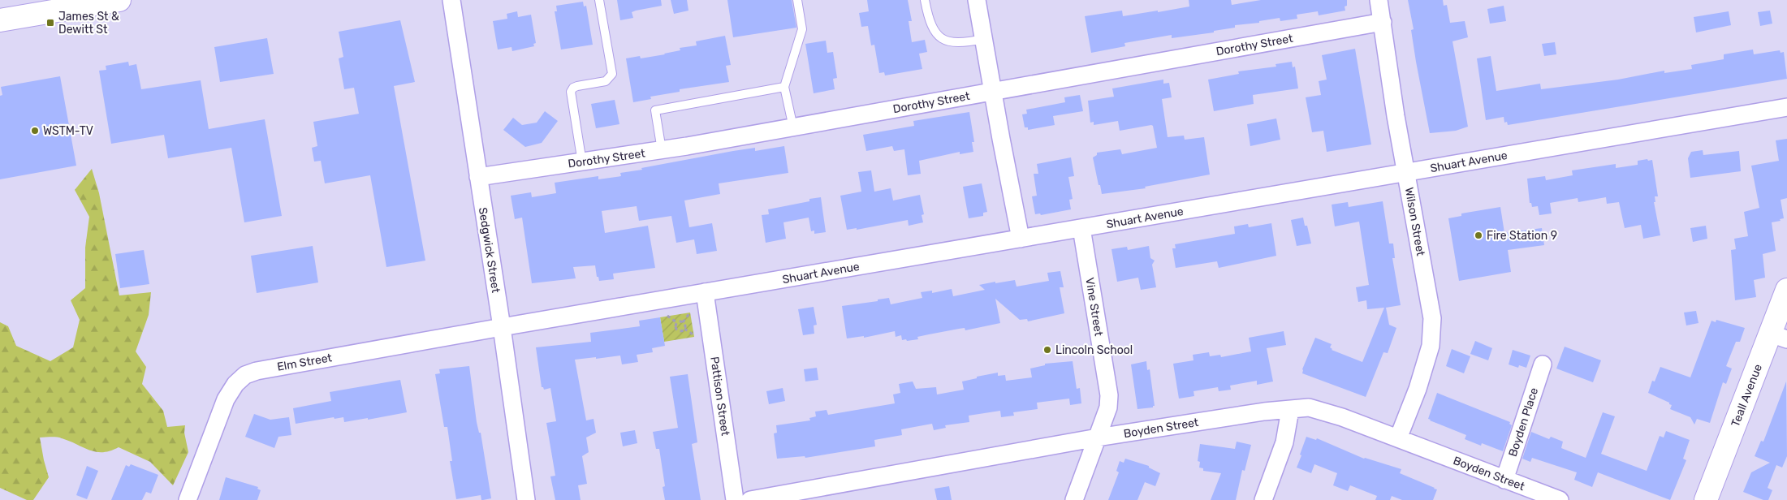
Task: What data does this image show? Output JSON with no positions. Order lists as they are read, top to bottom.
{
  "streets": {
    "street": [
      "Dorothy Street",
      "Shuart Avenue",
      "Wilson Street",
      "Sedgwick Street",
      "Vine Street",
      "Elm Street",
      "Teall Avenue",
      "Pattison Street",
      "Boyden Place",
      "Boyden Street"
    ]
  },
  "crossings": [
    ["Dorothy Street", "Wilson Street"],
    ["Dorothy Street", "Sedgwick Street"],
    ["Shuart Avenue", "Wilson Street"],
    ["Shuart Avenue", "Sedgwick Street"],
    ["Shuart Avenue", "Vine Street"],
    ["Shuart Avenue", "Elm Street"],
    ["Shuart Avenue", "Pattison Street"],
    ["Wilson Street", "Boyden Street"],
    ["Sedgwick Street", "Elm Street"],
    ["Vine Street", "Boyden Street"],
    ["Boyden Place", "Boyden Street"]
  ],
  "places": {
    "transit": ["James St & Dewitt St"],
    "other": ["WSTM-TV", "Fire Station 9", "Lincoln School"]
  }
}
